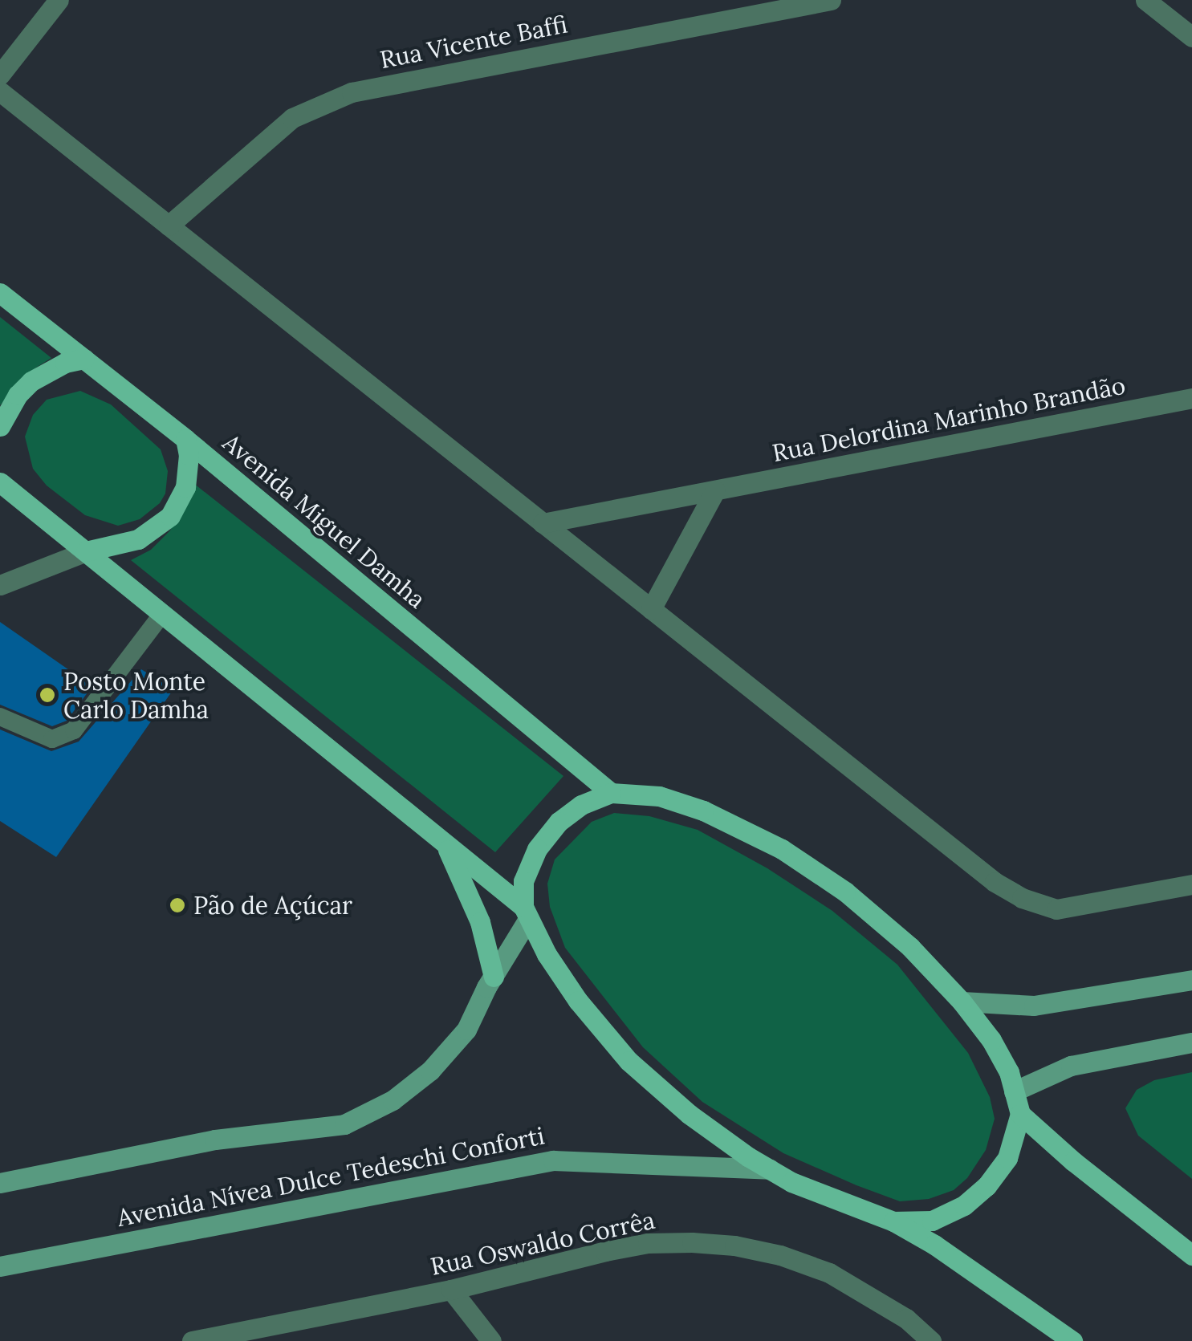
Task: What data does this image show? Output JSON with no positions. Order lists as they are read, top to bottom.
{
  "streets": {
    "main road": ["Avenida Miguel Damha", "Avenida Nívea Dulce Tedeschi Conforti"],
    "street": ["Rua Vicente Baffi", "Rua Delordina Marinho Brandão", "Rua Oswaldo Corrêa"]
  },
  "places": ["Posto Monte Carlo Damha", "Pão de Açúcar"]
}
